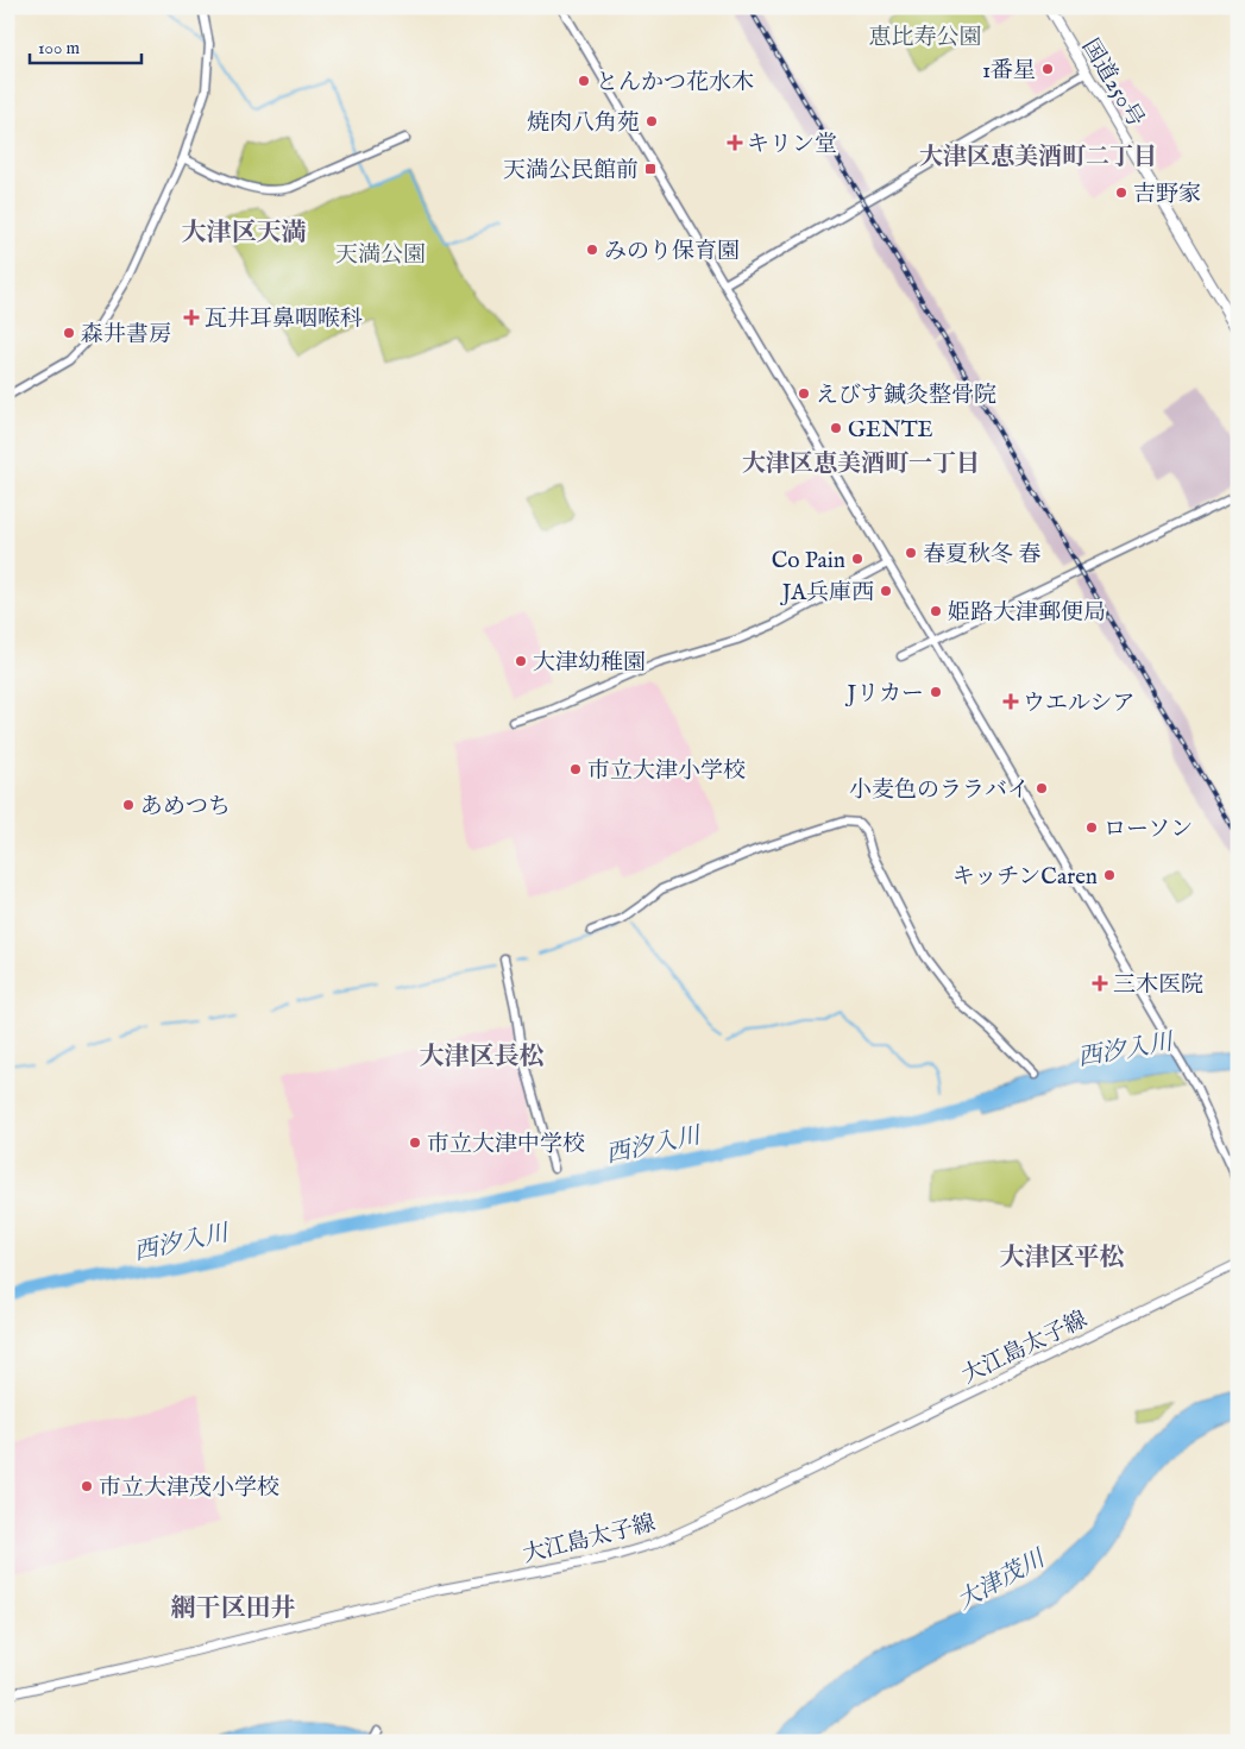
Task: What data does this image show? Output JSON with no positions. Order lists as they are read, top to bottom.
{
  "streets": {
    "highway": ["国道250号"],
    "main road": ["大江島太子線"]
  },
  "districts": [
    "大津区恵美酒町二丁目",
    "大津区天満",
    "大津区恵美酒町一丁目",
    "大津区長松",
    "大津区平松",
    "網干区田井"
  ],
  "water": ["西汐入川", "大津茂川"],
  "parks": ["恵比寿公園", "天満公園"],
  "places": {
    "other": [
      "1番星",
      "とんかつ花水木",
      "焼肉八角苑",
      "吉野家",
      "みのり保育園",
      "森井書房",
      "えびす鍼灸整骨院",
      "GENTE",
      "春夏秋冬 春",
      "Co Pain",
      "JA兵庫西",
      "姫路大津郵便局",
      "大津幼稚園",
      "Jリカー",
      "市立大津小学校",
      "小麦色のララバイ",
      "あめつち",
      "ローソン",
      "キッチンCaren",
      "市立大津中学校",
      "市立大津茂小学校"
    ],
    "health": [
      "キリン堂",
      "瓦井耳鼻咽喉科",
      "ウエルシア",
      "三木医院"
    ],
    "transit": ["天満公民館前"]
  },
  "scale_bar": "100 m"
}
